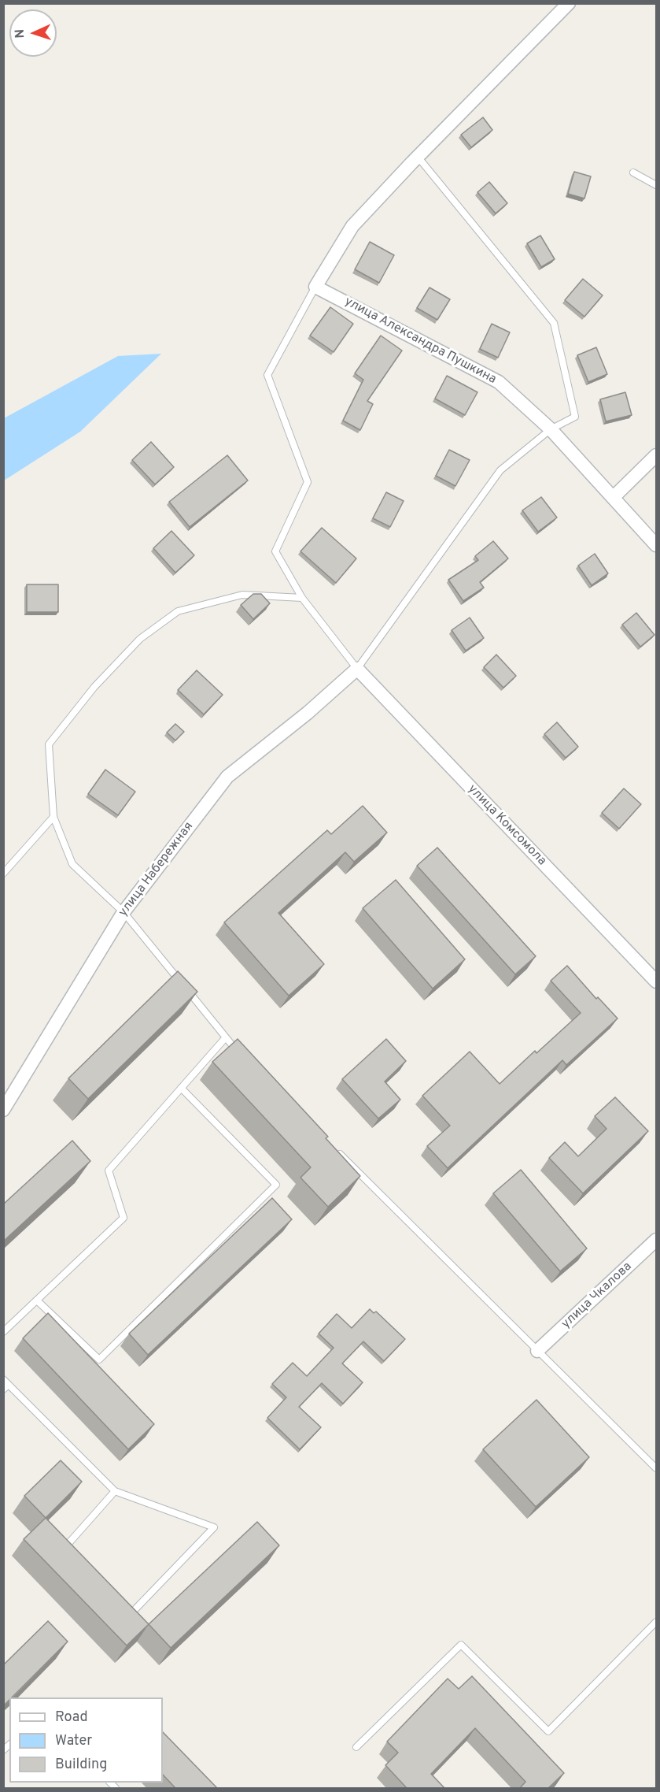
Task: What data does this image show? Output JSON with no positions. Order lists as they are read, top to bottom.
{
  "streets": {
    "street": [
      "улица Александра Пушкина",
      "улица Комсомола",
      "улица Набережная",
      "улица Чкалова"
    ]
  },
  "crossings": [
    ["улица Комсомола", "улица Набережная"]
  ],
  "legend": ["Road", "Water", "Building"],
  "north": "left"
}
